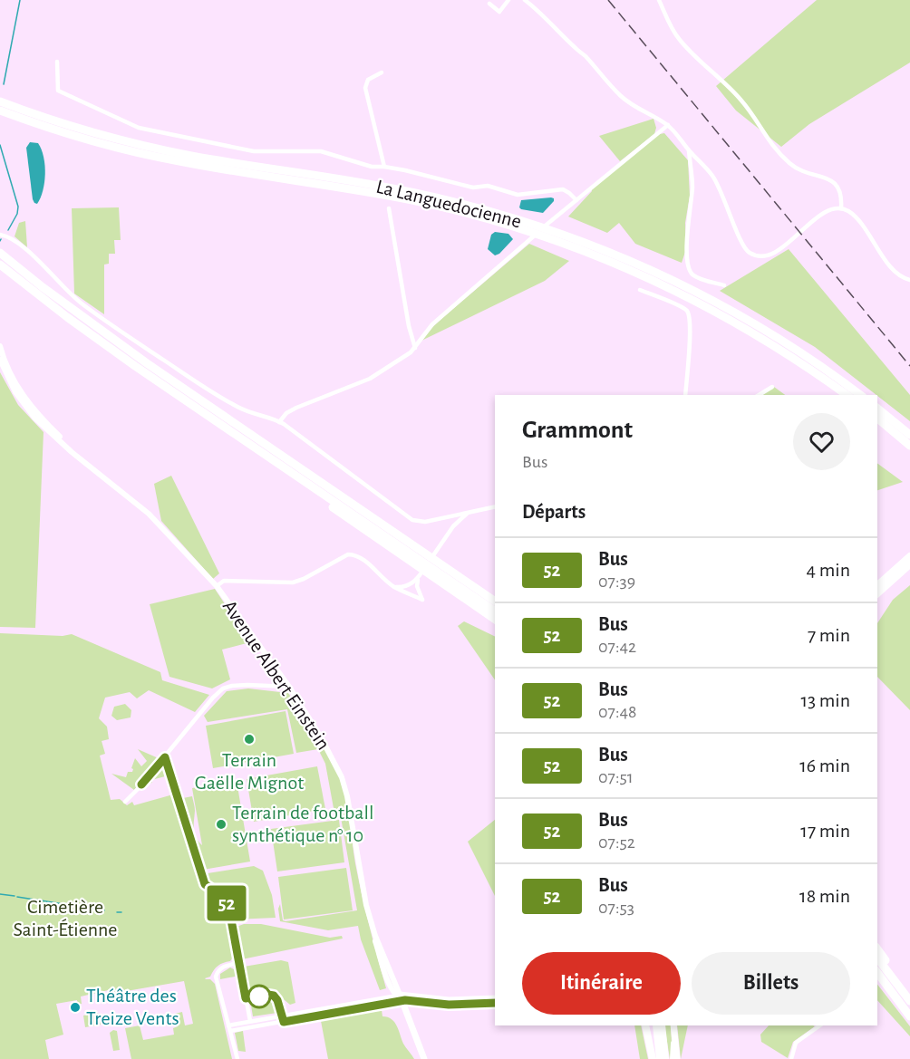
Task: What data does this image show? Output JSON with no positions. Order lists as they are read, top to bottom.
{
  "streets": {
    "highway": ["La Languedocienne"],
    "main road": ["Avenue Albert Einstein"]
  },
  "parks": ["Cimetière Saint-Étienne"],
  "places": ["Terrain Gaëlle Mignot", "Terrain de football synthétique n° 10", "Théâtre des Treize Vents"],
  "lines": ["bus line 52"],
  "page": {
    "on_map": "52",
    "heading": [
      ["Grammont", "Bus"],
      "Départs"
    ],
    "list": [
      {
        "mark": "52",
        "name": "Bus",
        "note": "07:39",
        "value": "4 min"
      },
      {
        "mark": "52",
        "name": "Bus",
        "note": "07:42",
        "value": "7 min"
      },
      {
        "mark": "52",
        "name": "Bus",
        "note": "07:48",
        "value": "13 min"
      },
      {
        "mark": "52",
        "name": "Bus",
        "note": "07:51",
        "value": "16 min"
      },
      {
        "mark": "52",
        "name": "Bus",
        "note": "07:52",
        "value": "17 min"
      },
      {
        "mark": "52",
        "name": "Bus",
        "note": "07:53",
        "value": "18 min"
      }
    ],
    "buttons": ["Itinéraire", "Billets"]
  }
}
